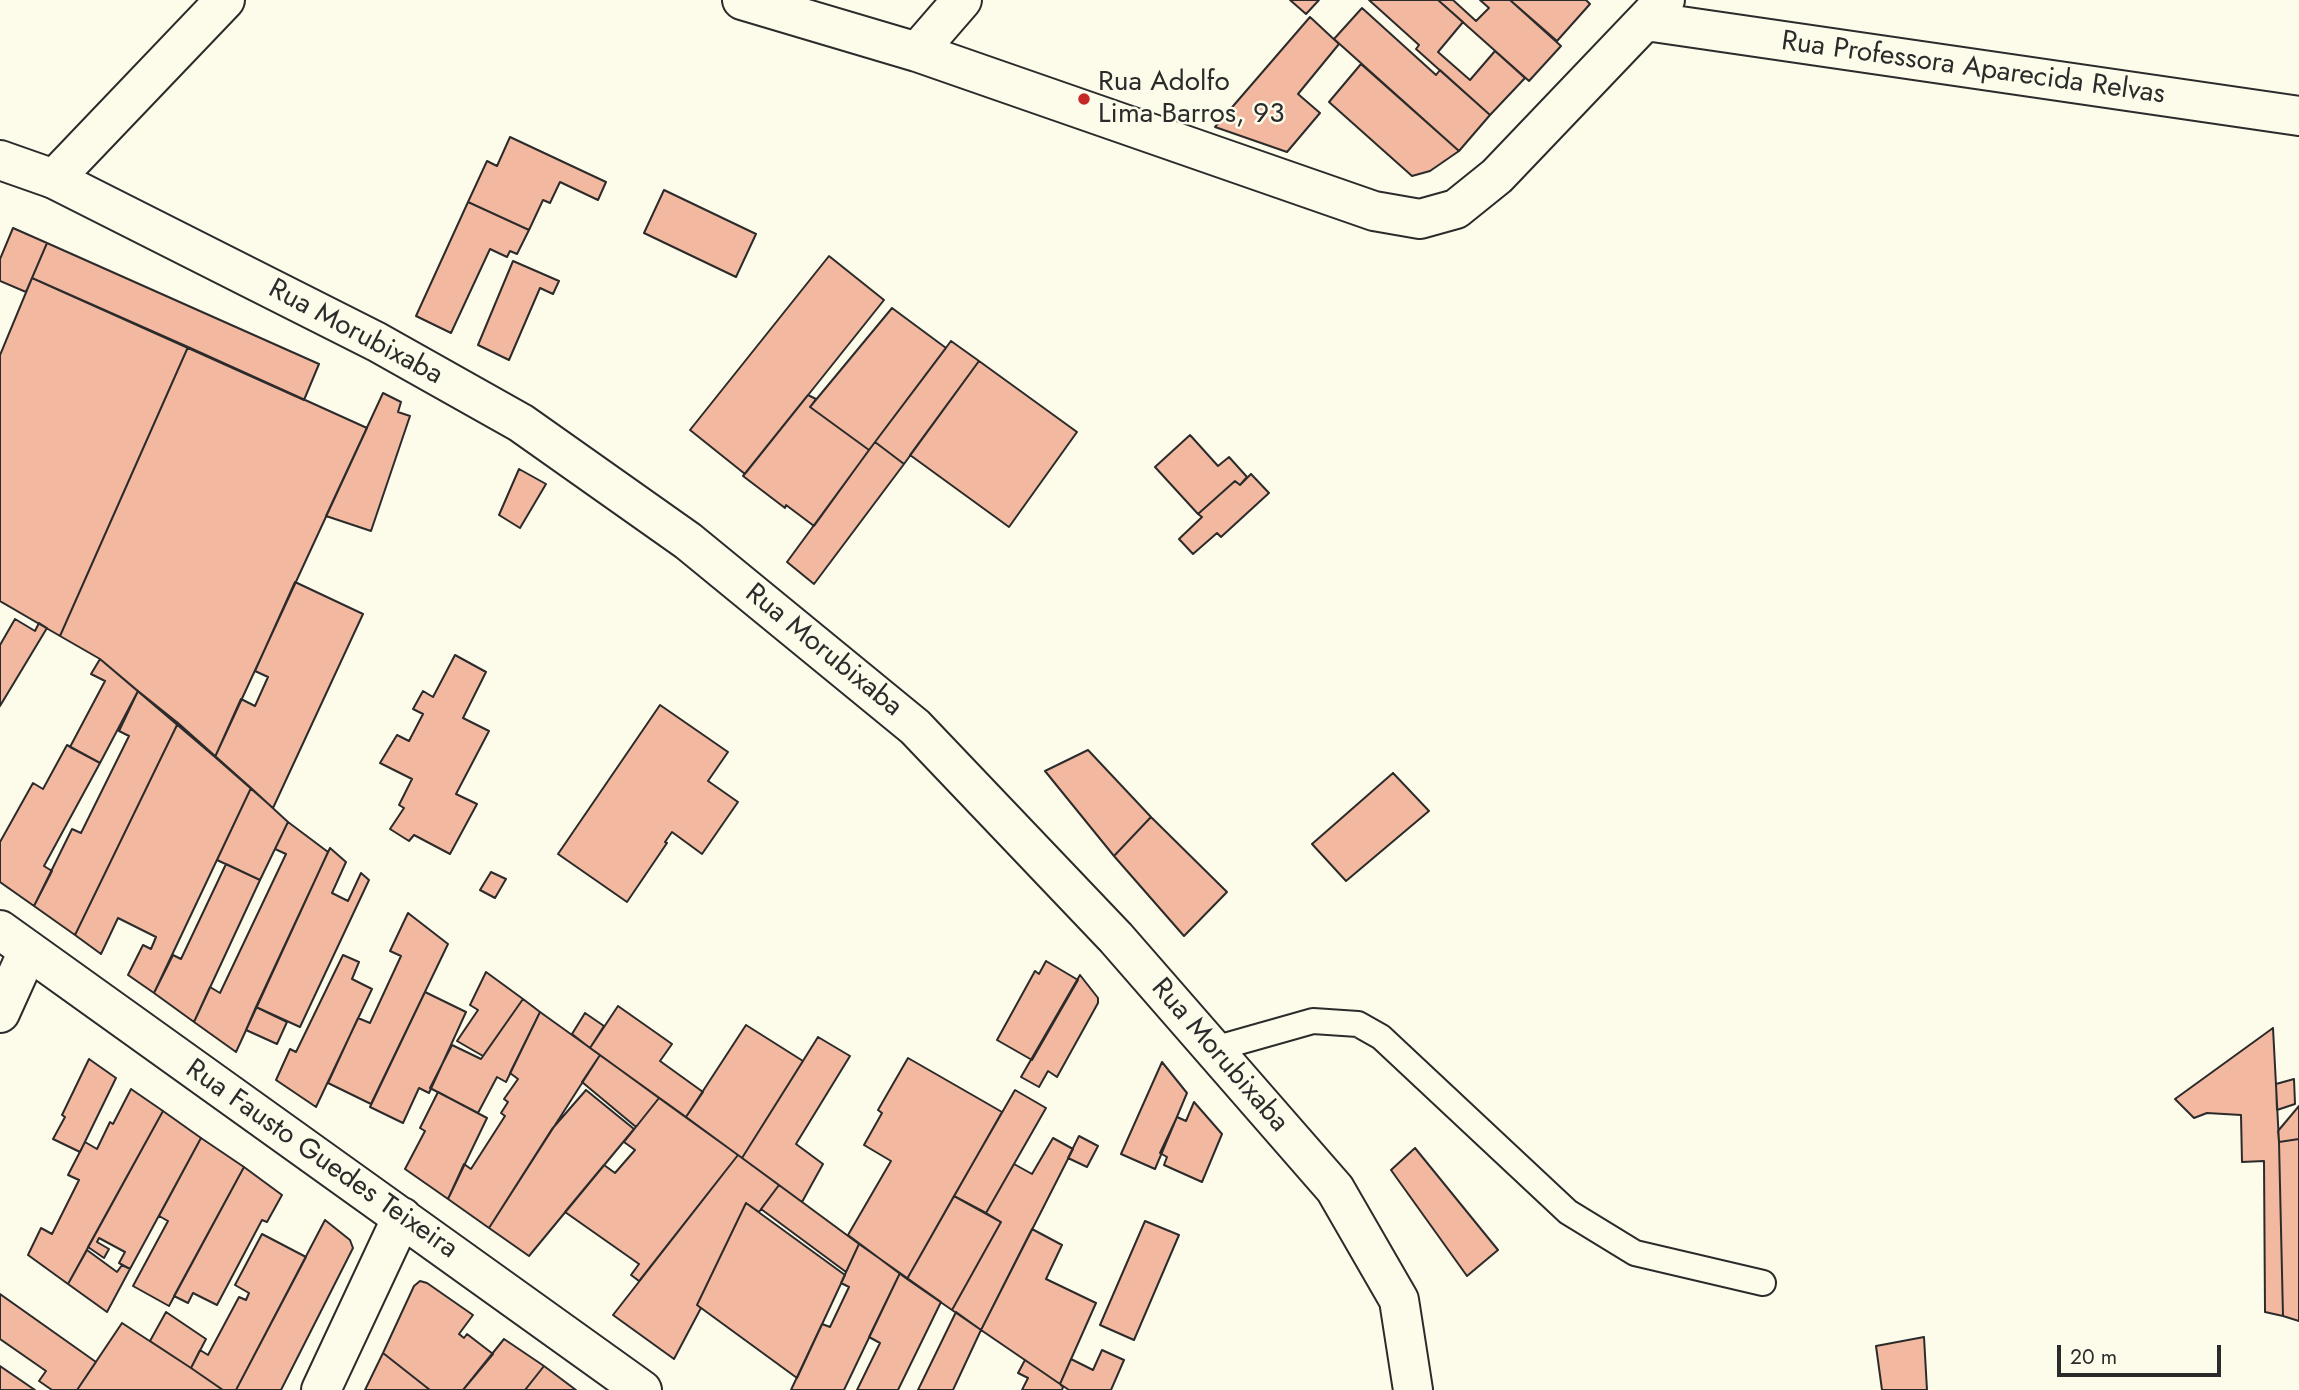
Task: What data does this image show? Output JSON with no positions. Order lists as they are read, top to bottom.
{
  "streets": {
    "street": ["Rua Professora Aparecida Relvas", "Rua Morubixaba", "Rua Fausto Guedes Teixeira"]
  },
  "places": ["Rua Adolfo Lima Barros, 93"],
  "scale_bar": "20 m"
}
